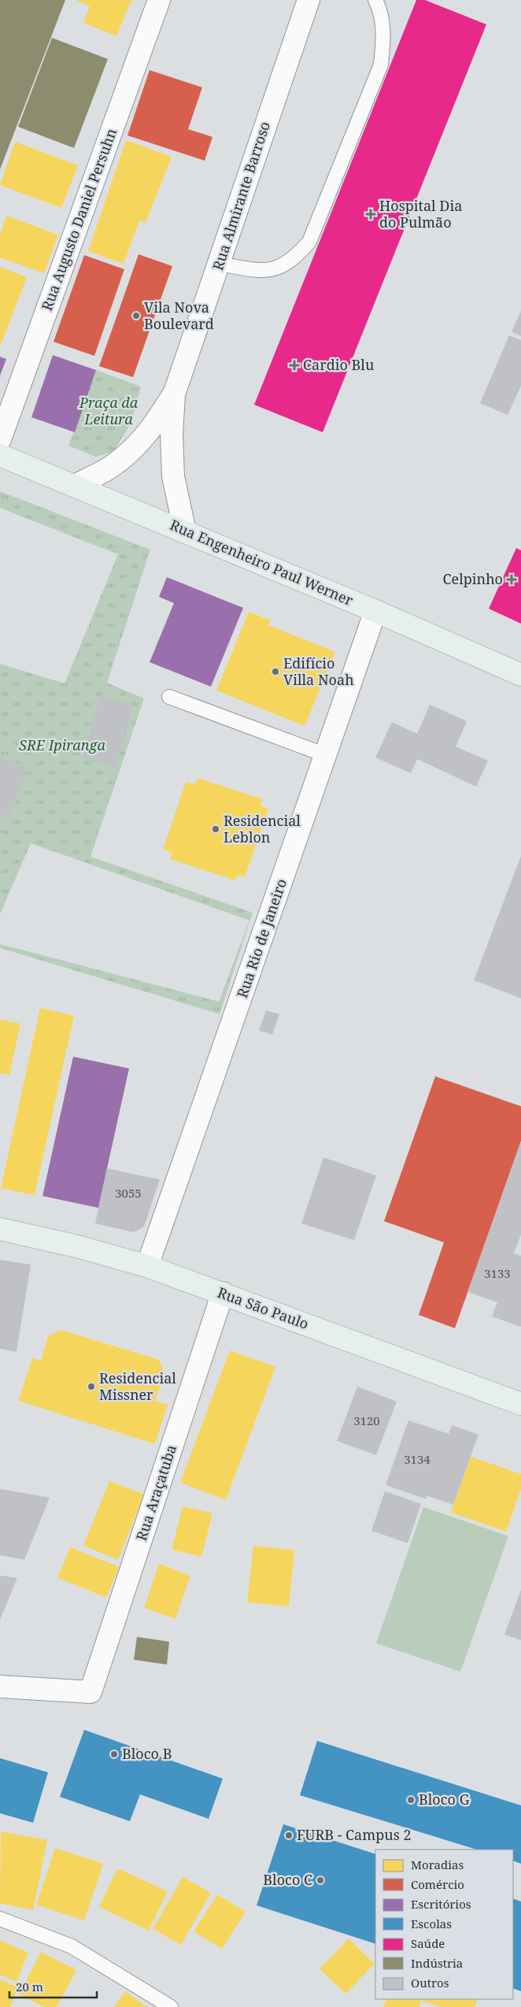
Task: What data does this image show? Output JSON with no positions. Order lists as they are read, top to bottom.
{
  "streets": {
    "main road": ["Rua Engenheiro Paul Werner", "Rua São Paulo"],
    "street": [
      "Rua Almirante Barroso",
      "Rua Augusto Daniel Persuhn",
      "Rua Rio de Janeiro",
      "Rua Araçatuba"
    ]
  },
  "crossings": [
    ["Rua Almirante Barroso", "Rua Engenheiro Paul Werner"],
    ["Rua Engenheiro Paul Werner", "Rua Rio de Janeiro"],
    ["Rua Rio de Janeiro", "Rua São Paulo"],
    ["Rua São Paulo", "Rua Araçatuba"]
  ],
  "parks": ["Praça da Leitura", "SRE Ipiranga"],
  "places": {
    "health": ["Hospital Dia do Pulmão", "Cardio Blu", "Celpinho"],
    "other": [
      "Vila Nova Boulevard",
      "Edifício Villa Noah",
      "Residencial Leblon",
      "Residencial Missner",
      "Bloco B",
      "Bloco G",
      "FURB - Campus 2",
      "Bloco C"
    ]
  },
  "house_numbers": [
    "3055",
    "3133",
    "3120",
    "3134"
  ],
  "legend": [
    "Moradias",
    "Comércio",
    "Escritórios",
    "Escolas",
    "Saúde",
    "Indústria",
    "Outros"
  ],
  "scale_bar": "20 m"
}
